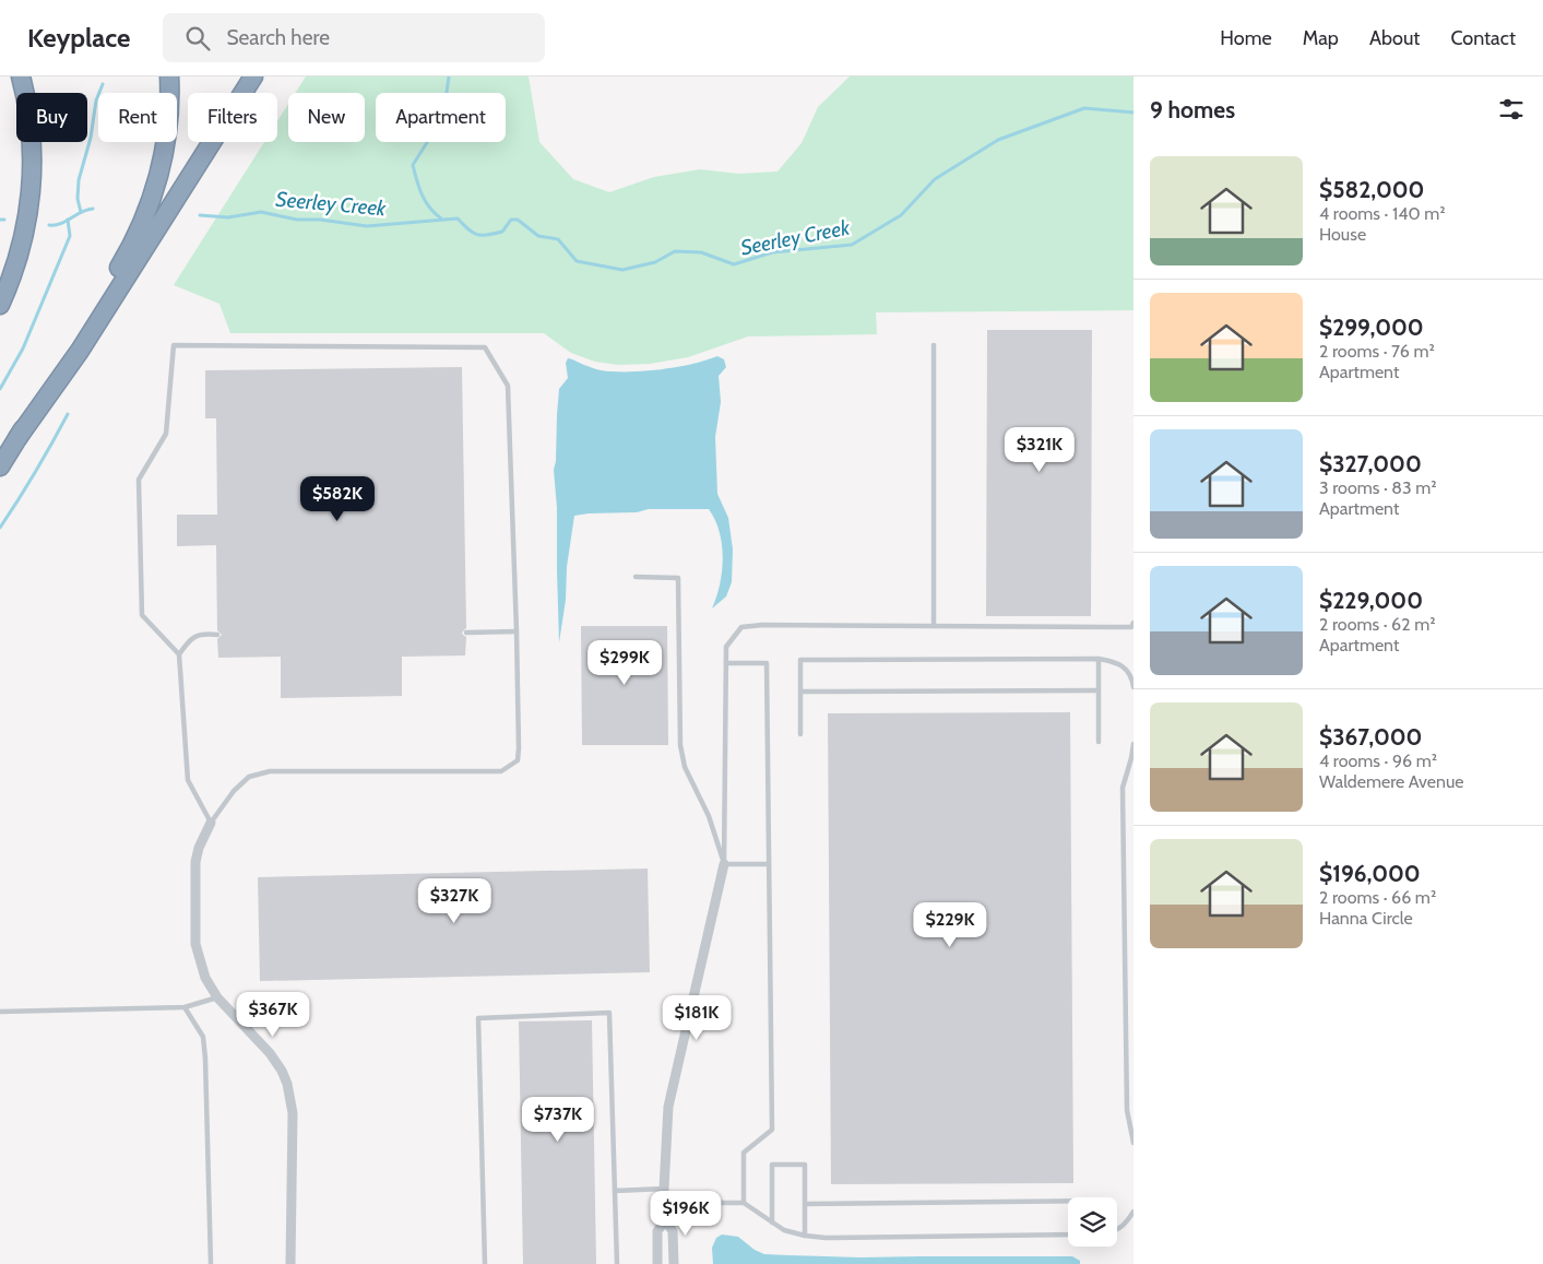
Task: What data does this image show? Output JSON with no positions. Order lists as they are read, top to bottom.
{
  "water": ["Seerley Creek"],
  "page": {
    "header": "Keyplace",
    "search": "Search here",
    "nav": [
      "Home",
      "Map",
      "About",
      "Contact"
    ],
    "heading": "9 homes",
    "chip": [
      "Buy",
      "Rent",
      "Filters",
      "New",
      "Apartment"
    ],
    "list": [
      {
        "name": "$582,000",
        "note": "4 rooms · 140 m² · House"
      },
      {
        "name": "$299,000",
        "note": "2 rooms · 76 m² · Apartment"
      },
      {
        "name": "$327,000",
        "note": "3 rooms · 83 m² · Apartment"
      },
      {
        "name": "$229,000",
        "note": "2 rooms · 62 m² · Apartment"
      },
      {
        "name": "$367,000",
        "note": "4 rooms · 96 m² · Waldemere Avenue"
      },
      {
        "name": "$196,000",
        "note": "2 rooms · 66 m² · Hanna Circle"
      }
    ],
    "price": [
      "$321K",
      "$582K",
      "$299K",
      "$327K",
      "$229K",
      "$367K",
      "$181K",
      "$737K",
      "$196K"
    ]
  }
}
